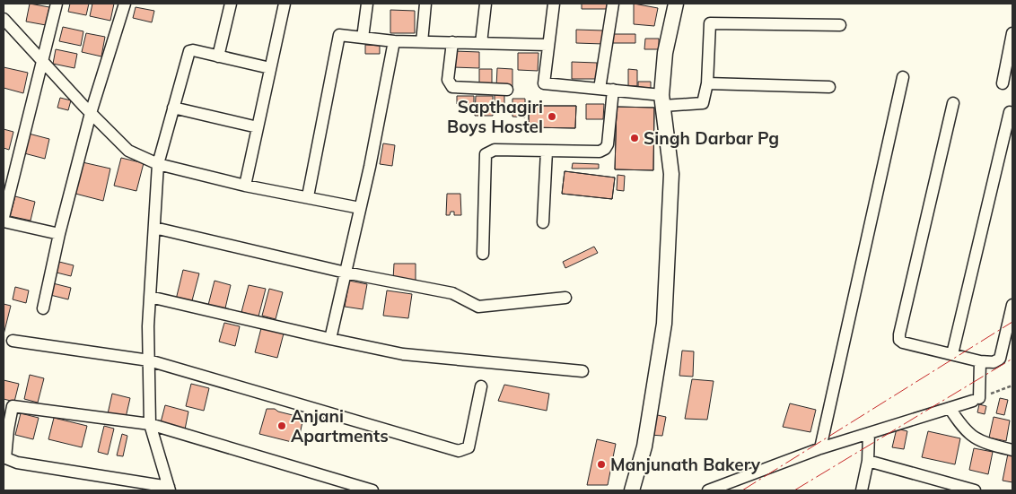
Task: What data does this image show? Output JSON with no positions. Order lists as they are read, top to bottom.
{
  "places": [
    "Sapthagiri Boys Hostel",
    "Singh Darbar Pg",
    "Anjani Apartments",
    "Manjunath Bakery"
  ]
}
